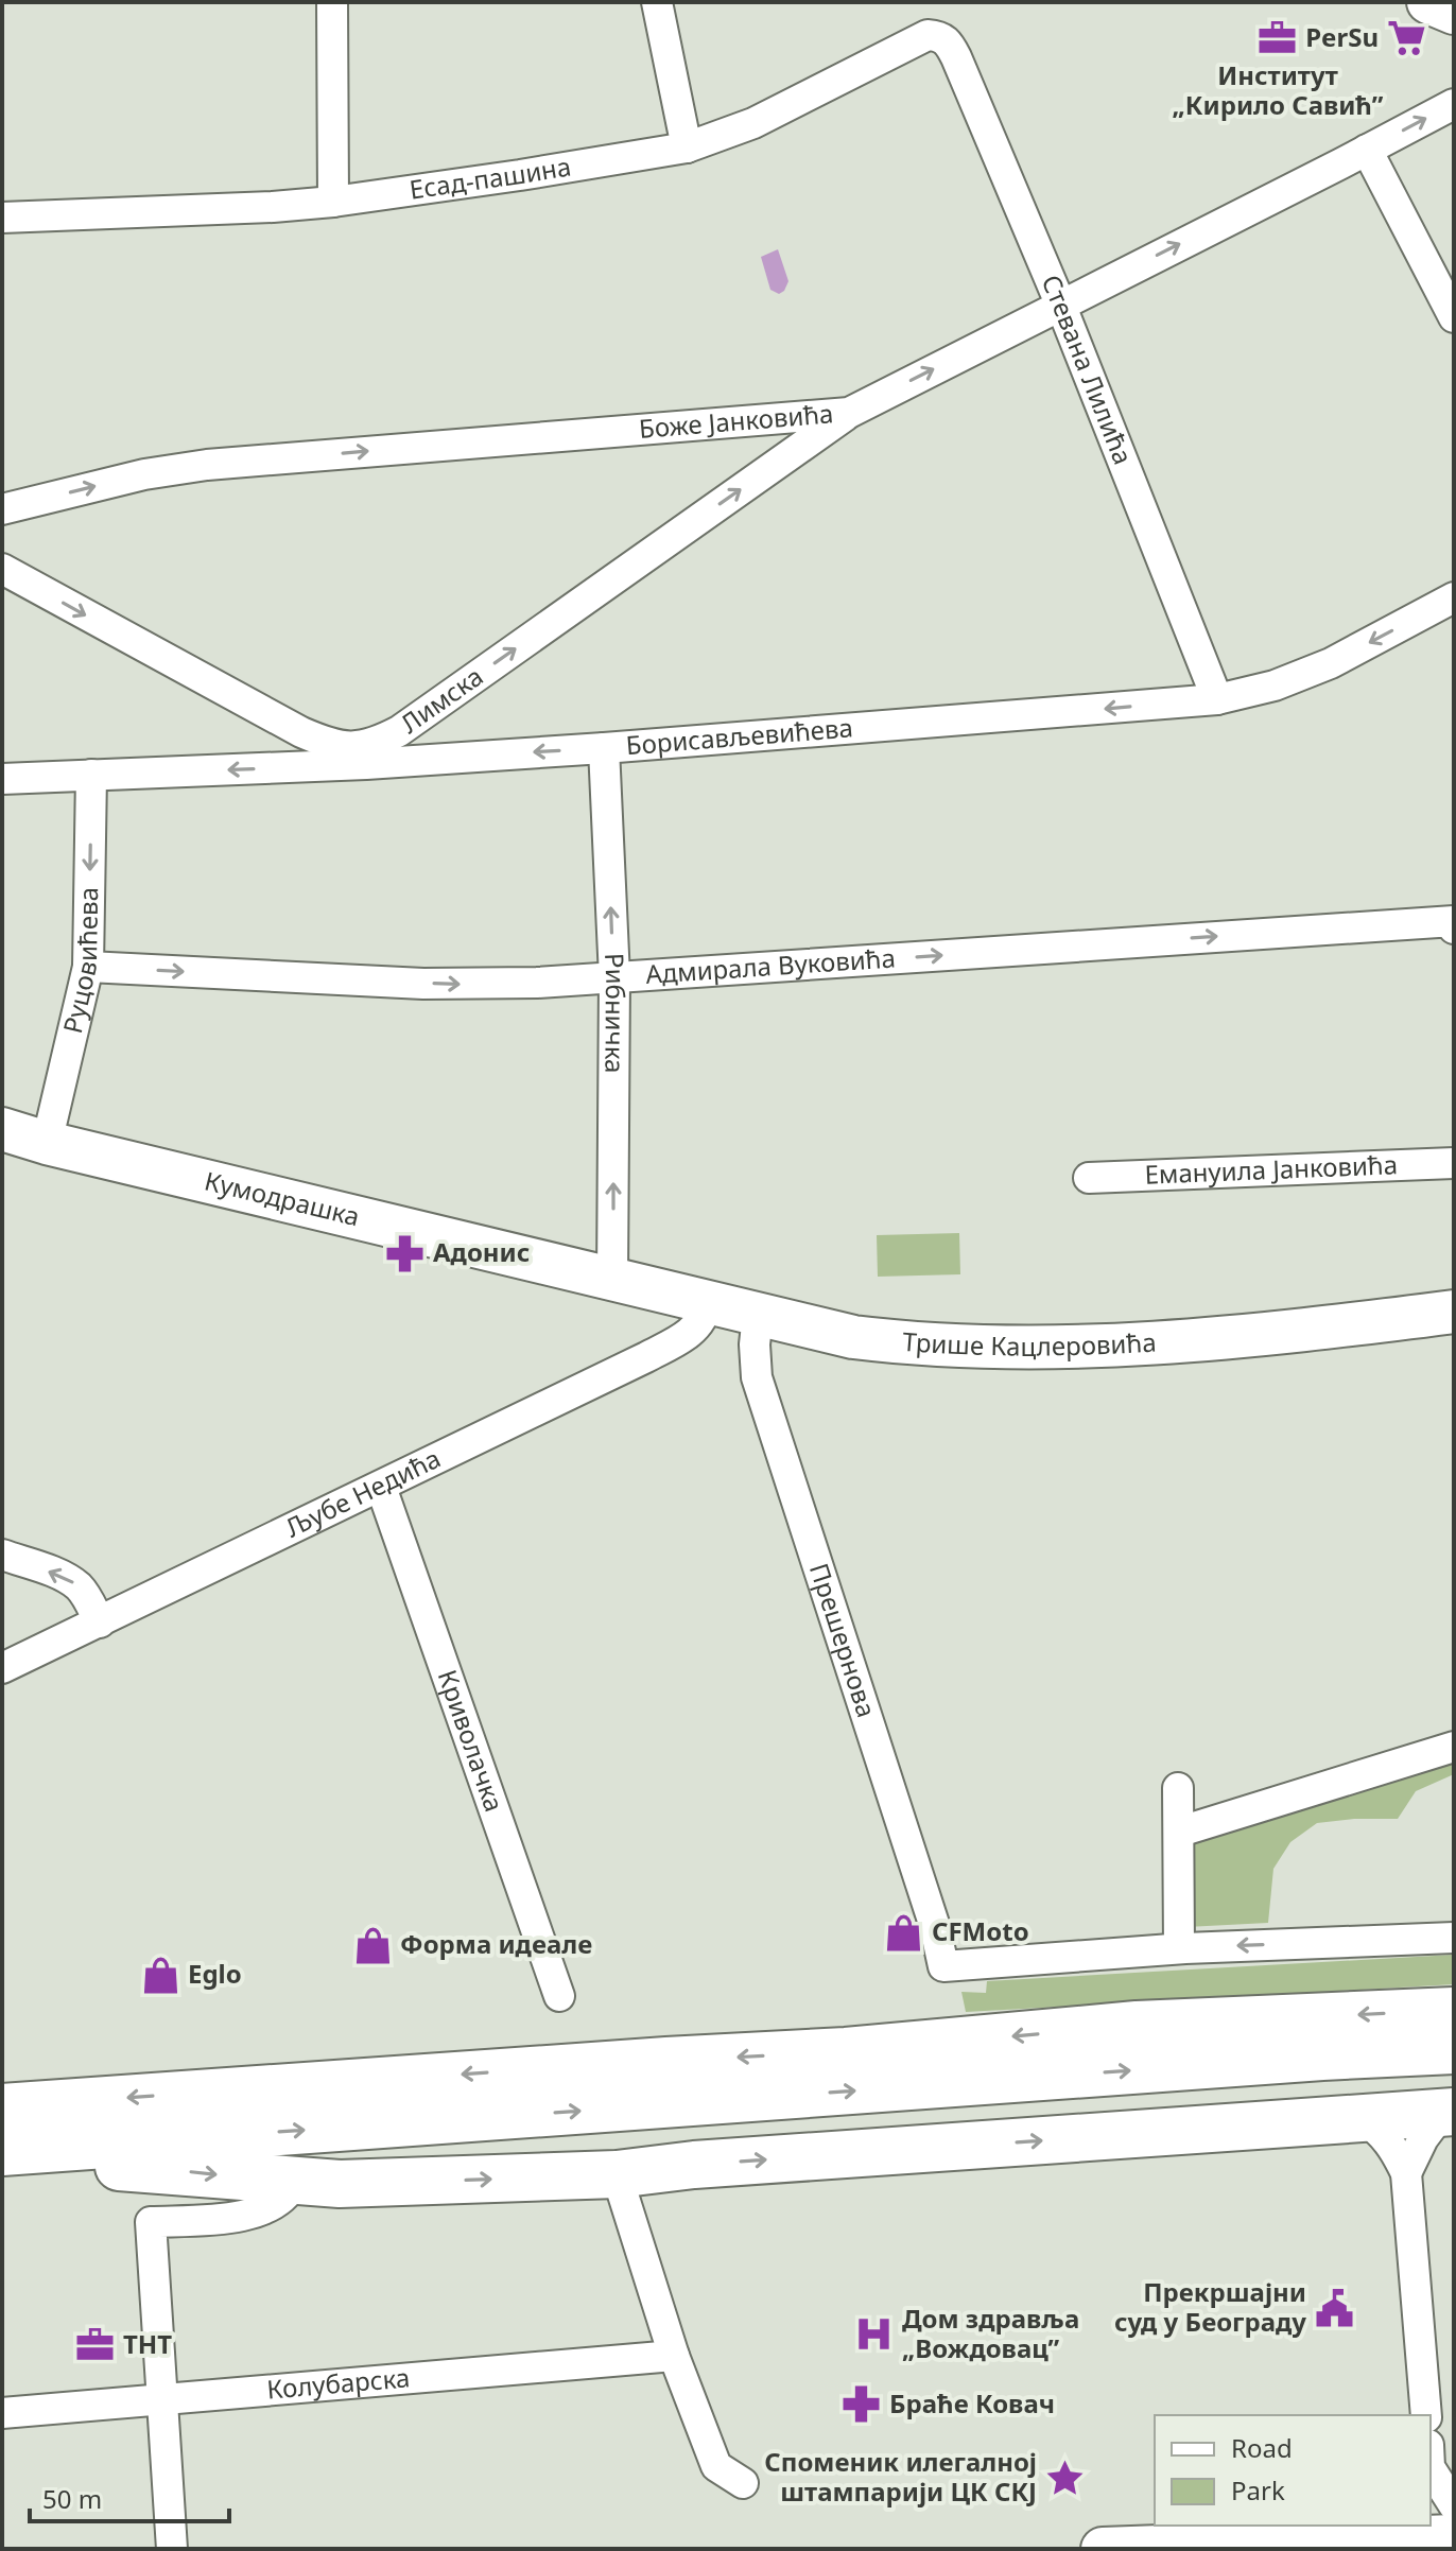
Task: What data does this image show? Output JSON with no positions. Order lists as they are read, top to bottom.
{
  "streets": {
    "street": [
      "Есад-пашина",
      "Стевана Лилића",
      "Боже Јанковића",
      "Лимска",
      "Борисављевићева",
      "Руцовићева",
      "Адмирала Вуковића",
      "Рибничка",
      "Емануила Јанковића",
      "Кумодрашка",
      "Трише Кацлеровића",
      "Љубе Недића",
      "Прешернова",
      "Криволачка",
      "Колубарска"
    ]
  },
  "crossings": [
    ["Есад-пашина", "Стевана Лилића"],
    ["Стевана Лилића", "Боже Јанковића"],
    ["Стевана Лилића", "Борисављевићева"],
    ["Боже Јанковића", "Лимска"],
    ["Борисављевићева", "Руцовићева"],
    ["Борисављевићева", "Рибничка"],
    ["Руцовићева", "Адмирала Вуковића"],
    ["Руцовићева", "Кумодрашка"],
    ["Адмирала Вуковића", "Рибничка"],
    ["Рибничка", "Кумодрашка"],
    ["Рибничка", "Трише Кацлеровића"],
    ["Кумодрашка", "Трише Кацлеровића"],
    ["Трише Кацлеровића", "Љубе Недића"],
    ["Трише Кацлеровића", "Прешернова"],
    ["Љубе Недића", "Криволачка"]
  ],
  "one_way": [
    "Боже Јанковића",
    "Лимска",
    "Борисављевићева",
    "Руцовићева",
    "Адмирала Вуковића",
    "Рибничка"
  ],
  "places": {
    "office": ["Институт „Кирило Савић”", "ТНТ"],
    "supermarket": ["PerSu"],
    "pharmacy": ["Адонис", "Браће Ковач"],
    "shop": ["CFMoto", "Форма идеале", "Eglo"],
    "public building": ["Прекршајни суд у Београду"],
    "hospital": ["Дом здравља „Вождовац”"],
    "place": ["Споменик илегалној штампарији ЦК СКЈ"]
  },
  "legend": ["Road", "Park"],
  "scale_bar": "50 m"
}
